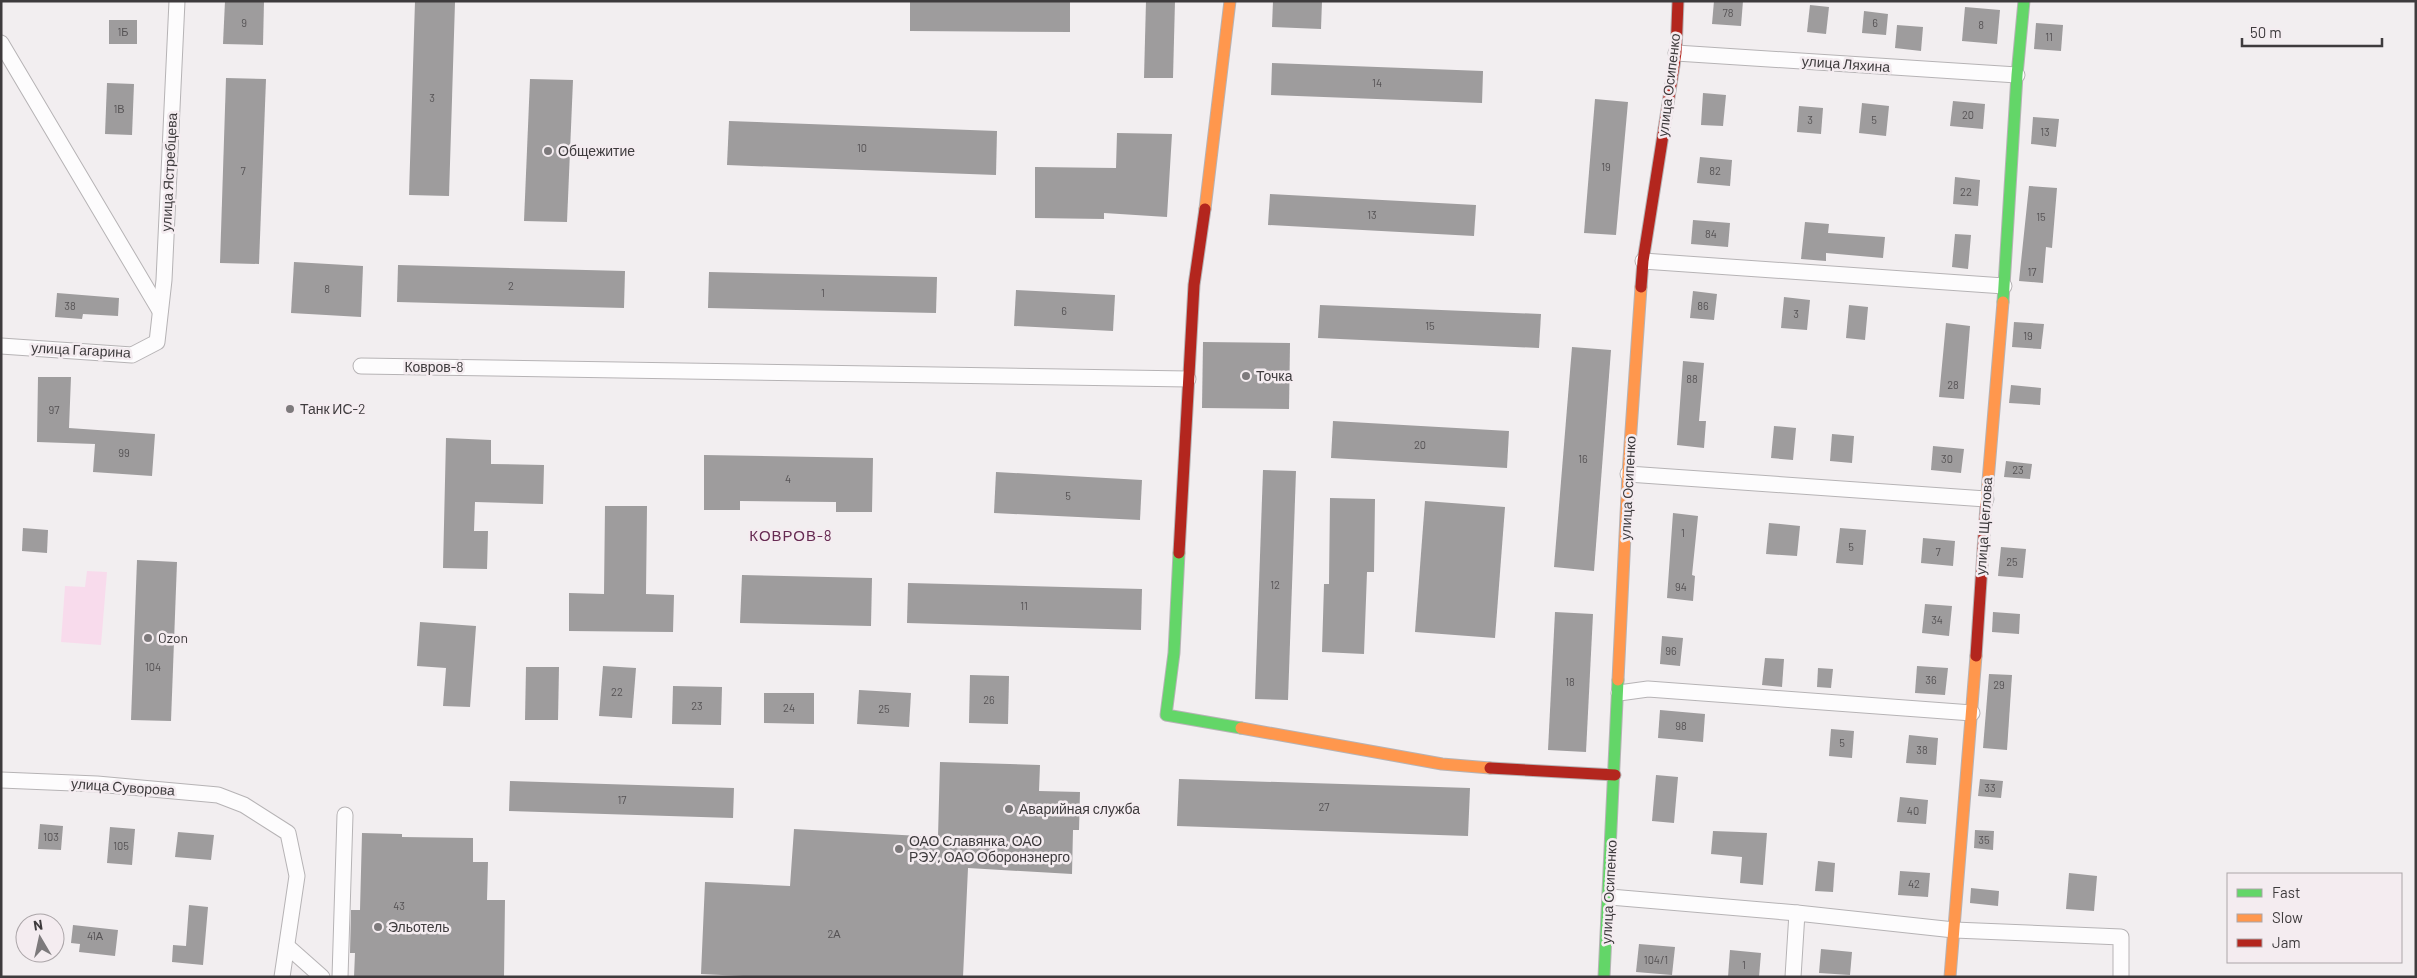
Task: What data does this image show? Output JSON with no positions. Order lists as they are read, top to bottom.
{
  "streets": {
    "street": [
      "улица Ляхина",
      "улица Осипенко",
      "улица Ястребцева",
      "улица Гагарина",
      "Ковров-8",
      "улица Щеглова",
      "улица Суворова"
    ]
  },
  "crossings": [
    ["улица Ляхина", "улица Осипенко"],
    ["улица Ляхина", "улица Щеглова"],
    ["улица Ястребцева", "улица Гагарина"]
  ],
  "districts": ["КОВРОВ-8"],
  "places": [
    "Общежитие",
    "Точка",
    "Танк ИС-2",
    "Ozon",
    "Аварийная служба",
    "ОАО Славянка, ОАО РЭУ, ОАО Оборонэнерго",
    "Эльотель"
  ],
  "house_numbers": [
    "78",
    "9",
    "6",
    "8",
    "1Б",
    "11",
    "14",
    "3",
    "1В",
    "20",
    "3",
    "5",
    "13",
    "10",
    "19",
    "7",
    "82",
    "22",
    "13",
    "15",
    "84",
    "17",
    "2",
    "8",
    "1",
    "38",
    "86",
    "6",
    "3",
    "15",
    "19",
    "88",
    "28",
    "97",
    "20",
    "99",
    "16",
    "30",
    "23",
    "4",
    "5",
    "1",
    "5",
    "7",
    "25",
    "12",
    "94",
    "11",
    "34",
    "96",
    "104",
    "36",
    "18",
    "29",
    "22",
    "26",
    "23",
    "24",
    "25",
    "98",
    "5",
    "38",
    "33",
    "17",
    "27",
    "40",
    "103",
    "35",
    "105",
    "42",
    "43",
    "2А",
    "41А",
    "104/1",
    "1"
  ],
  "legend": ["Fast", "Slow", "Jam"],
  "scale_bar": "50 m",
  "north": "top"
}
